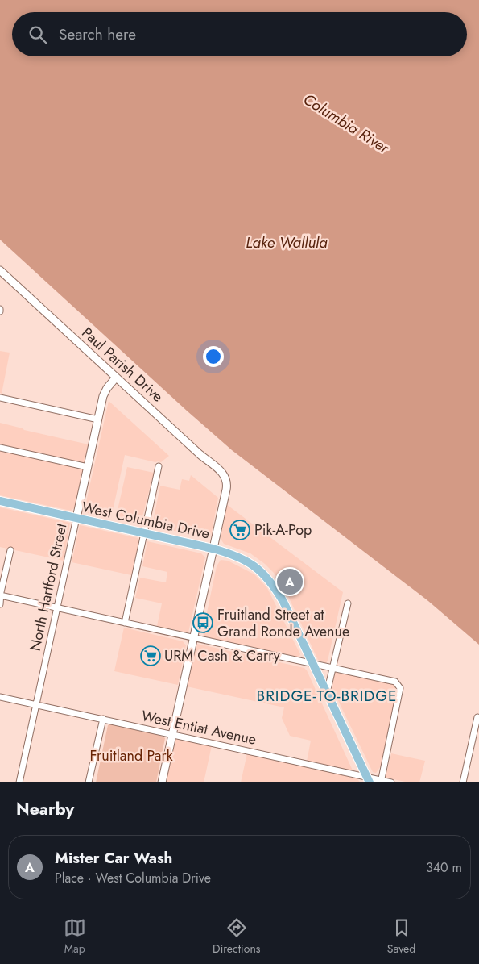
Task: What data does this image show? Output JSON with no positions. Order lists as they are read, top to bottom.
{
  "streets": {
    "main road": ["West Columbia Drive"],
    "street": ["Paul Parish Drive", "North Hartford Street", "West Entiat Avenue"]
  },
  "crossings": [
    ["Paul Parish Drive", "West Columbia Drive"],
    ["Paul Parish Drive", "North Hartford Street"],
    ["West Columbia Drive", "North Hartford Street"],
    ["West Columbia Drive", "West Entiat Avenue"],
    ["North Hartford Street", "West Entiat Avenue"]
  ],
  "districts": ["BRIDGE-TO-BRIDGE"],
  "water": ["Columbia River", "Lake Wallula"],
  "parks": ["Fruitland Park"],
  "places": {
    "supermarket": ["Pik-A-Pop", "URM Cash & Carry"],
    "bus stop": ["Fruitland Street at Grand Ronde Avenue"]
  },
  "page": {
    "search": "Search here",
    "pins": "A",
    "heading": "Nearby",
    "list": [
      {
        "mark": "A",
        "name": "Mister Car Wash",
        "note": "Place · West Columbia Drive",
        "value": "340 m"
      }
    ],
    "nav": ["Map", "Directions", "Saved"]
  }
}
